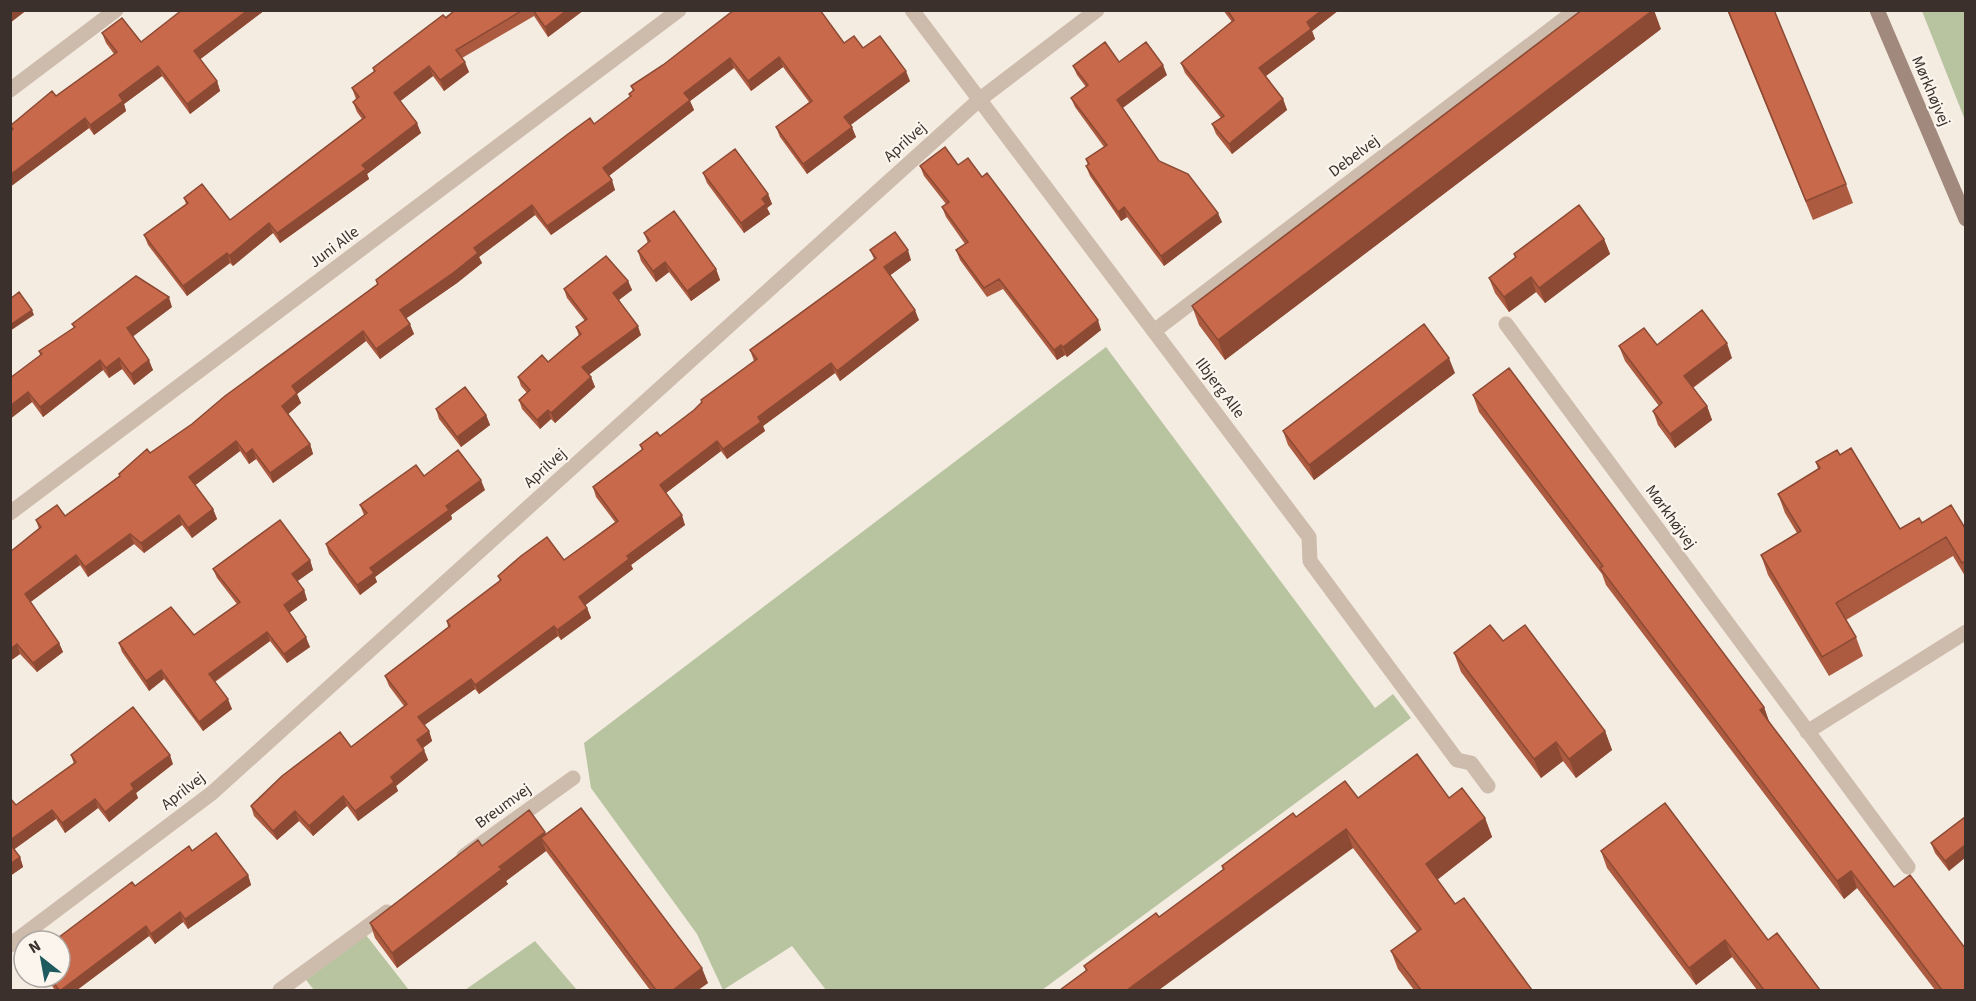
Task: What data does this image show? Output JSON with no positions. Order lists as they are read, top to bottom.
{
  "streets": {
    "street": [
      "Mørkhøjvej",
      "Aprilvej",
      "Debelvej",
      "Juni Alle",
      "Ilbjerg Alle",
      "Breumvej"
    ]
  },
  "crossings": [
    ["Aprilvej", "Ilbjerg Alle"],
    ["Debelvej", "Ilbjerg Alle"]
  ],
  "north": "top left"
}
